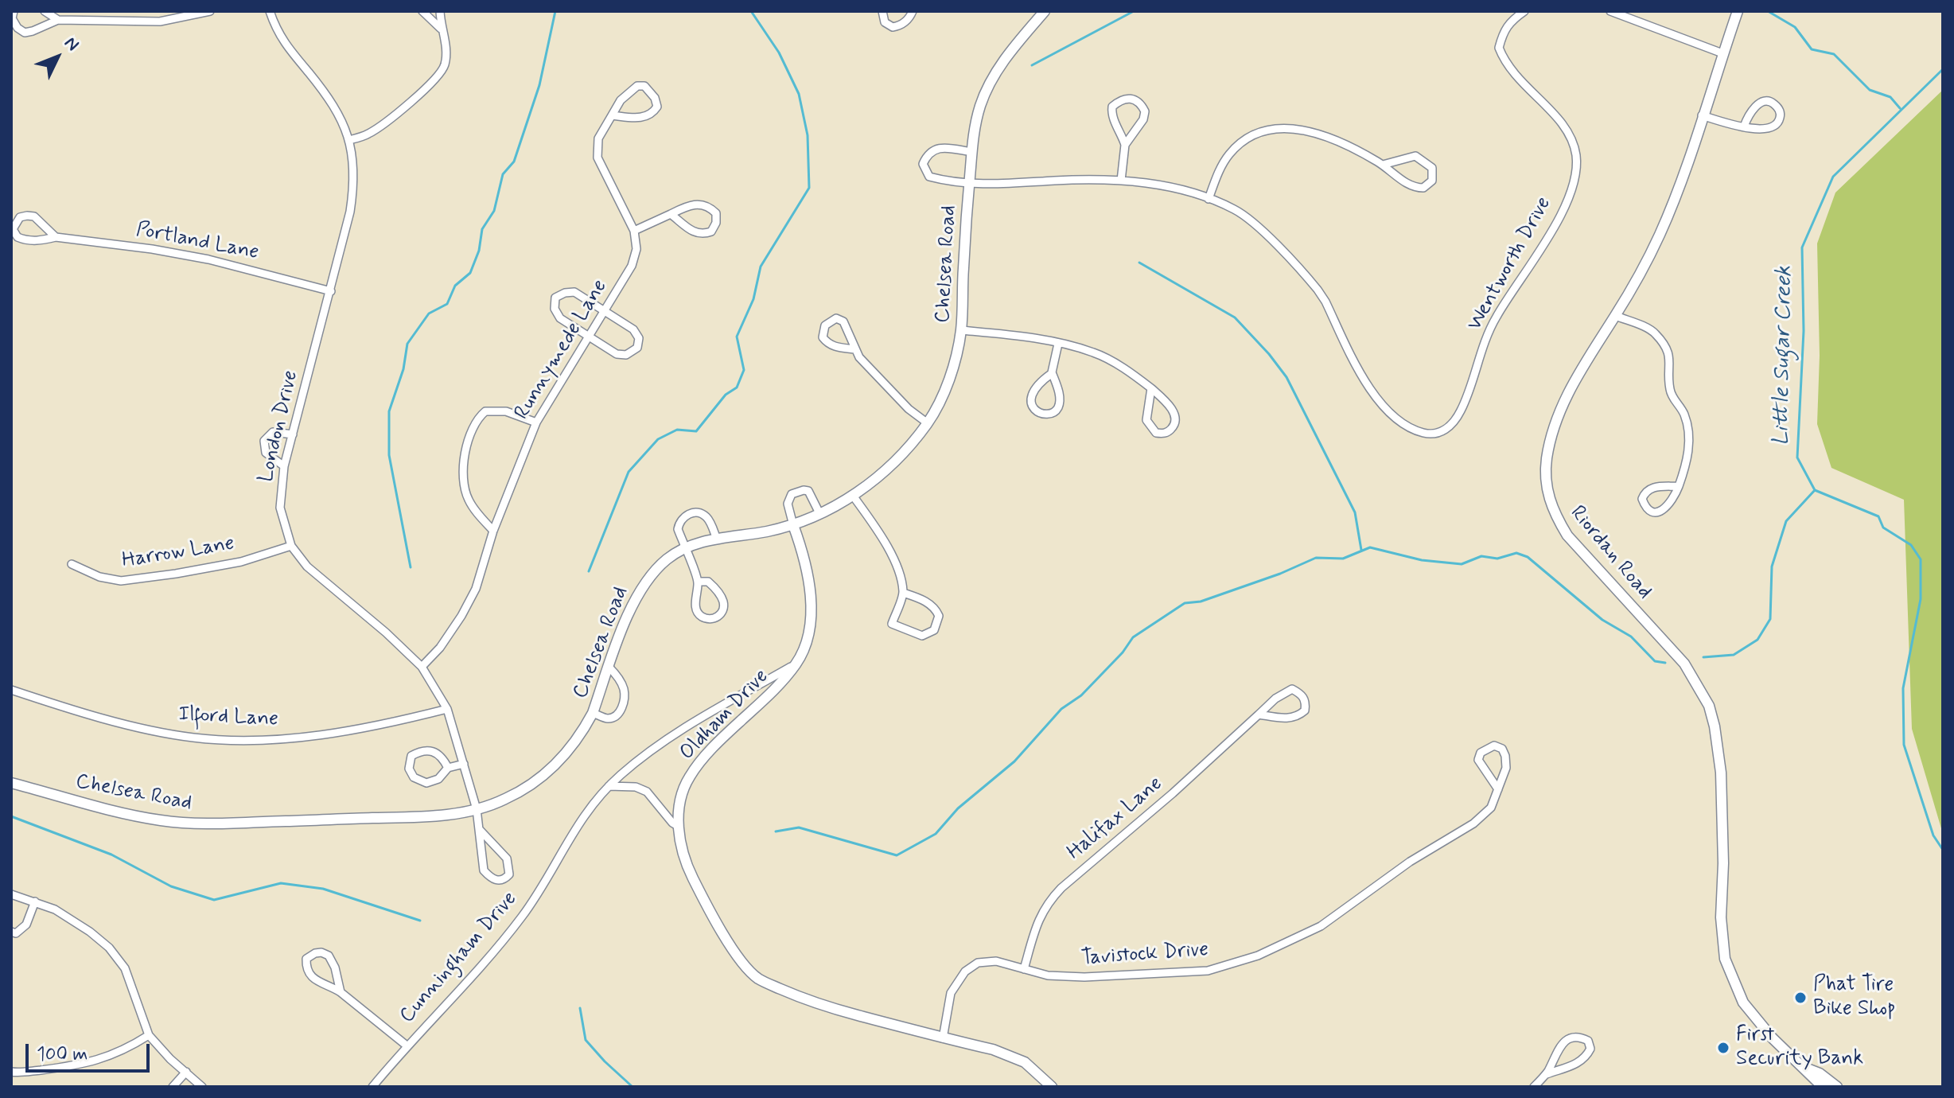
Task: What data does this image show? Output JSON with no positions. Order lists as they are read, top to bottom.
{
  "streets": {
    "street": [
      "Portland Lane",
      "Chelsea Road",
      "Wentworth Drive",
      "Runnymede Lane",
      "London Drive",
      "Harrow Lane",
      "Riordan Road",
      "Oldham Drive",
      "Ilford Lane",
      "Halifax Lane",
      "Tavistock Drive",
      "Cunningham Drive"
    ]
  },
  "crossings": [
    ["Portland Lane", "London Drive"],
    ["Chelsea Road", "Wentworth Drive"],
    ["Chelsea Road", "London Drive"],
    ["Chelsea Road", "Oldham Drive"],
    ["Runnymede Lane", "London Drive"],
    ["London Drive", "Harrow Lane"],
    ["London Drive", "Ilford Lane"],
    ["Oldham Drive", "Tavistock Drive"],
    ["Oldham Drive", "Cunningham Drive"],
    ["Halifax Lane", "Tavistock Drive"]
  ],
  "water": ["Little Sugar Creek"],
  "places": ["Phat Tire Bike Shop", "First Security Bank"],
  "scale_bar": "100 m",
  "north": "top right"
}
